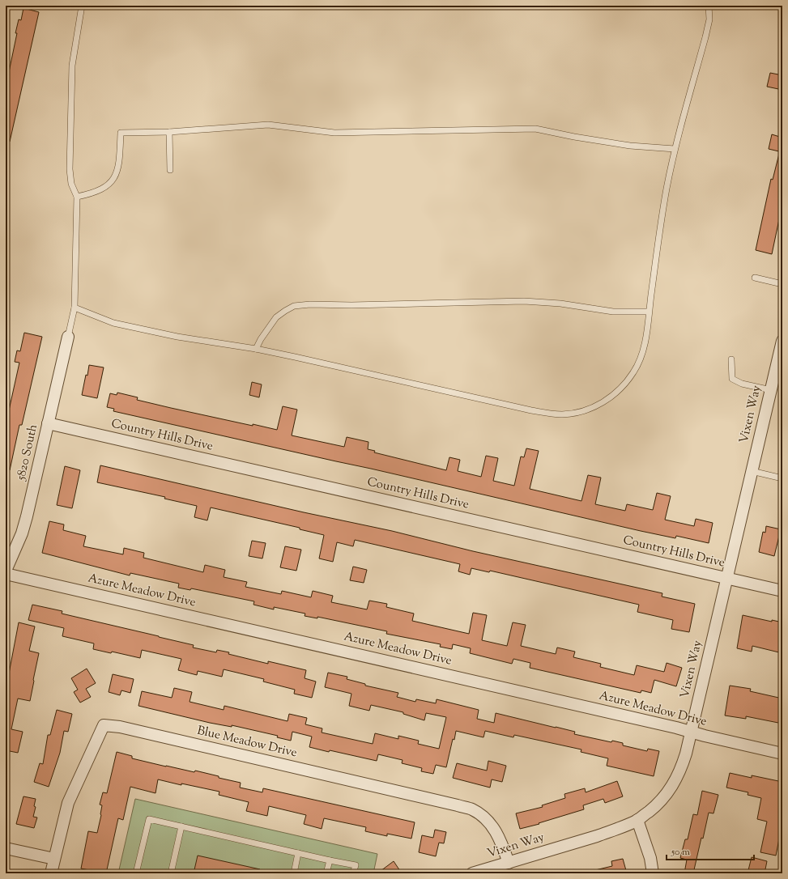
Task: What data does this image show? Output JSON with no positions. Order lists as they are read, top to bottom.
{
  "streets": {
    "street": [
      "Vixen Way",
      "Country Hills Drive",
      "5820 South",
      "Azure Meadow Drive",
      "Blue Meadow Drive"
    ]
  },
  "crossings": [
    ["Vixen Way", "Country Hills Drive"],
    ["Vixen Way", "Azure Meadow Drive"],
    ["Vixen Way", "Blue Meadow Drive"],
    ["Country Hills Drive", "5820 South"]
  ],
  "scale_bar": "50 m"
}
